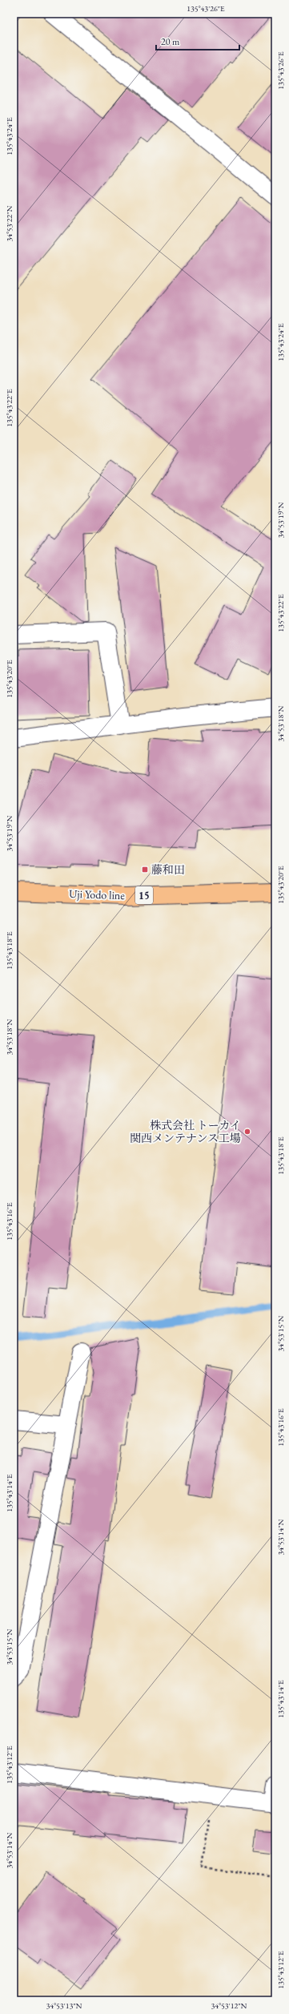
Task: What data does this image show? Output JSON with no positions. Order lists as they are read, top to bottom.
{
  "streets": {
    "main road": ["Uji Yodo line", "15"]
  },
  "places": {
    "transit": ["藤和田"],
    "other": ["株式会社 トーカイ 関西メンテナンス工場"]
  },
  "scale_bar": "20 m",
  "coordinates": [
    "135°43'26\"E",
    "135°43'24\"E",
    "34°53'22\"N",
    "135°43'22\"E",
    "34°53'19\"N",
    "135°43'20\"E",
    "34°53'18\"N",
    "135°43'18\"E",
    "135°43'16\"E",
    "34°53'15\"N",
    "135°43'14\"E",
    "34°53'14\"N",
    "135°43'12\"E",
    "34°53'13\"N",
    "34°53'12\"N"
  ]
}
